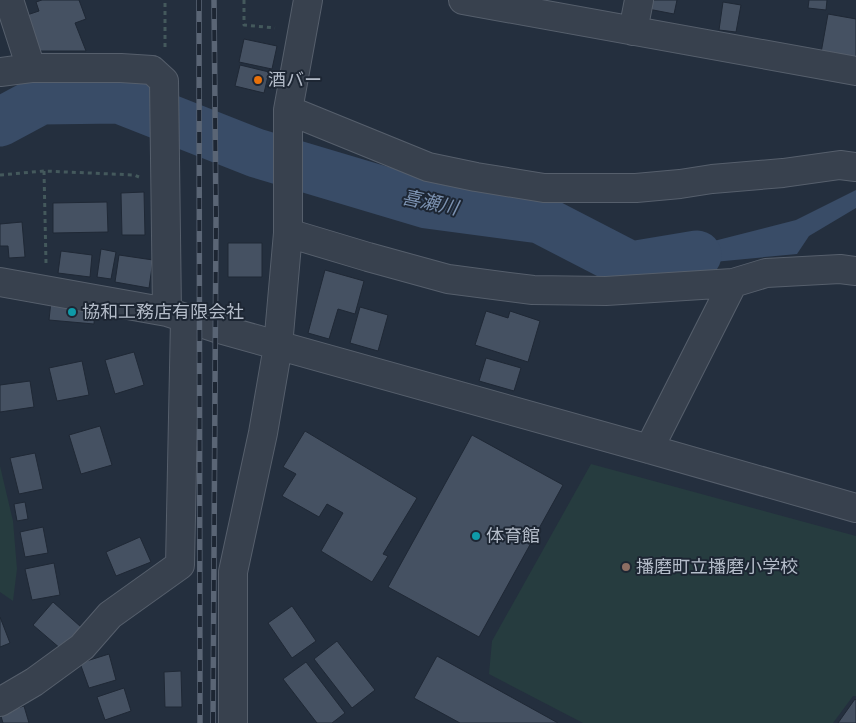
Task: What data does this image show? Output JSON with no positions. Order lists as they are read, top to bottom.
{
  "water": ["喜瀬川"],
  "places": [
    "酒バー",
    "協和工務店有限会社",
    "体育館",
    "播磨町立播磨小学校"
  ]
}
